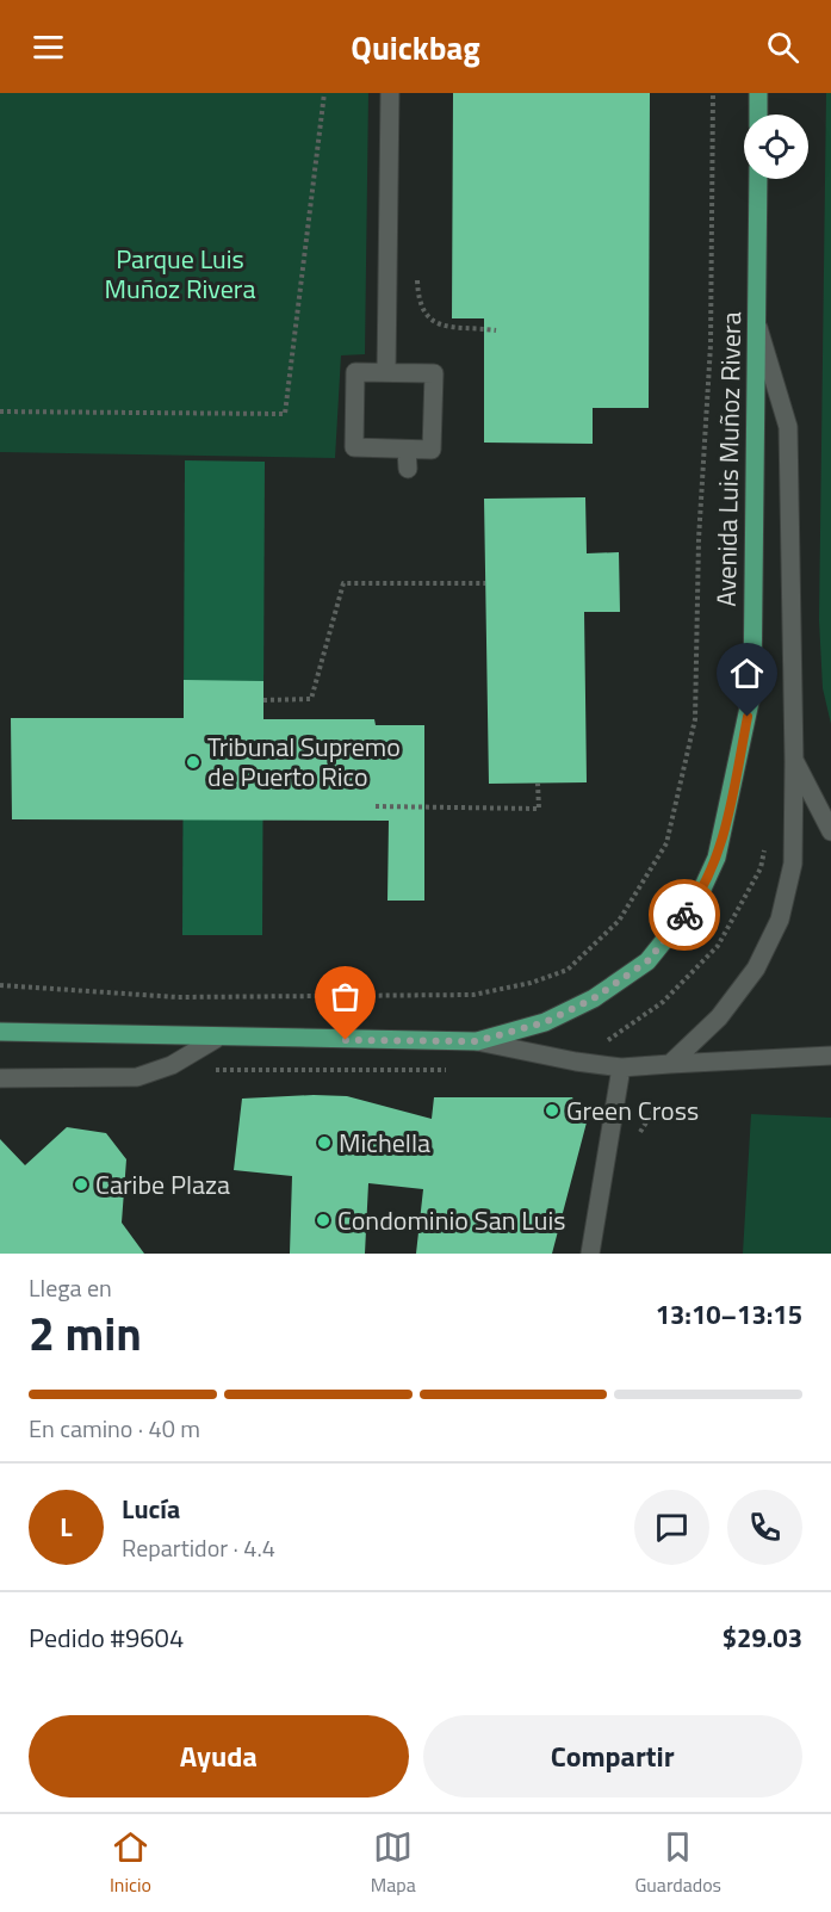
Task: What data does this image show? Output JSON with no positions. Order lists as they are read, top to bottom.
{
  "streets": {
    "main road": ["Avenida Luis Muñoz Rivera"]
  },
  "parks": ["Parque Luis Muñoz Rivera"],
  "places": [
    "Tribunal Supremo de Puerto Rico",
    "Green Cross",
    "Michella",
    "Caribe Plaza",
    "Condominio San Luis"
  ],
  "page": {
    "header": "Quickbag",
    "heading": ["2 min", "Llega en", "13:10–13:15"],
    "panel": [
      "Lucía",
      "Repartidor · 4.4",
      "Pedido #9604",
      "$29.03"
    ],
    "bar": "En camino · 40 m",
    "round": "L",
    "buttons": ["Ayuda", "Compartir"],
    "tabs": ["Inicio", "Mapa", "Guardados"]
  }
}
